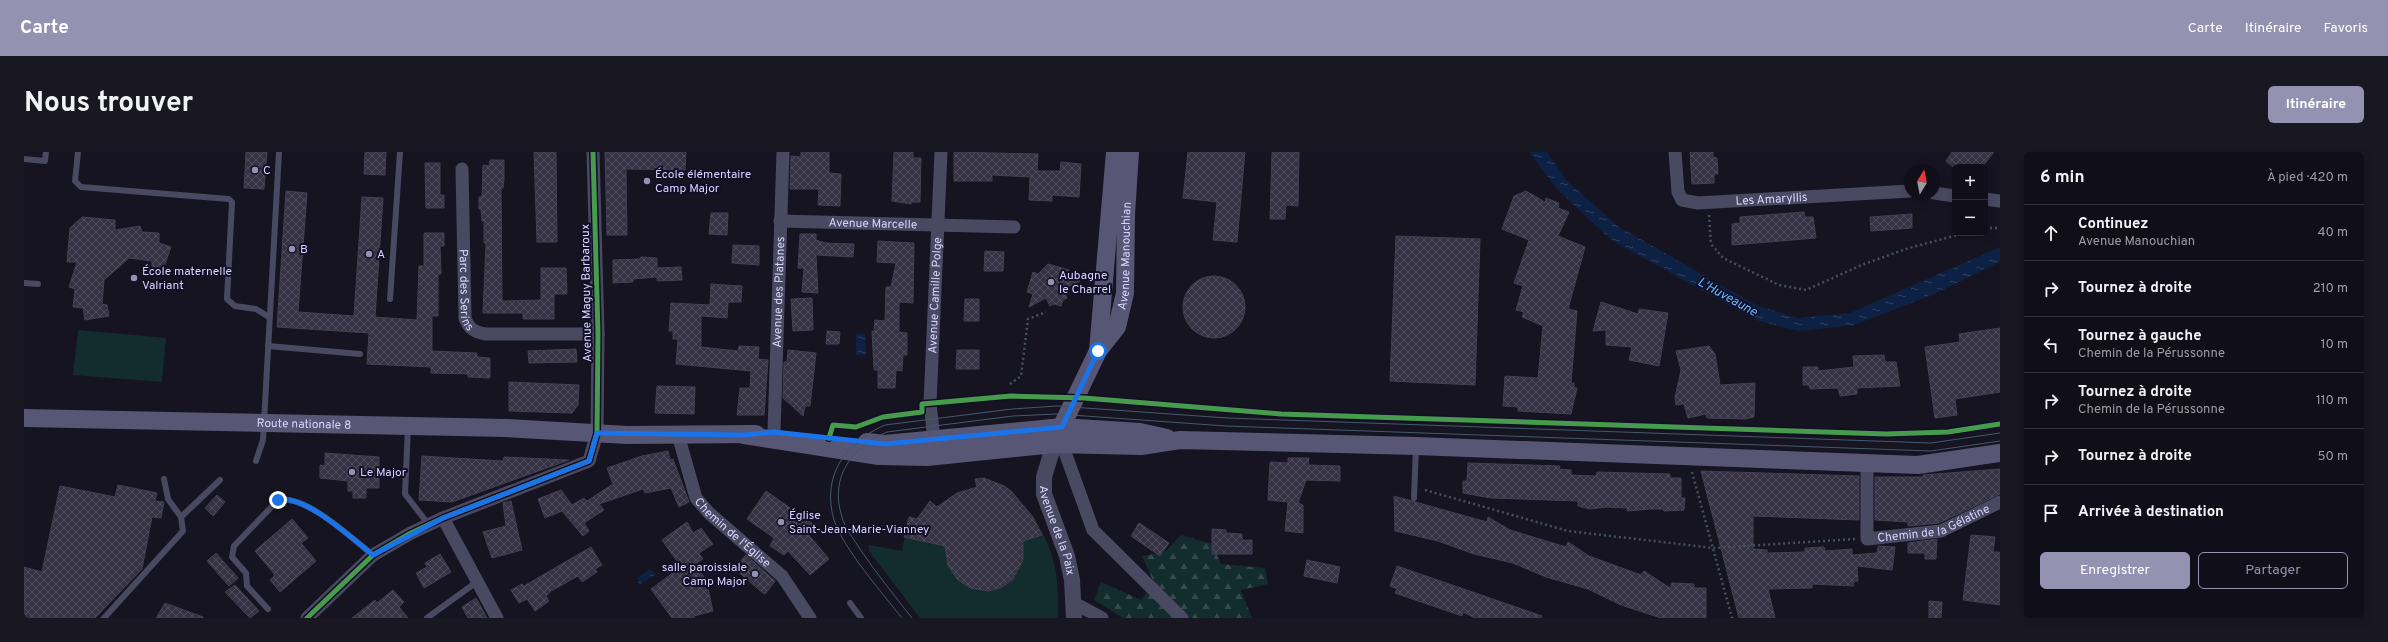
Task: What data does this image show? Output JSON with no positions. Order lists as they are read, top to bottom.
{
  "streets": {
    "main road": ["Avenue Manouchian", "Route nationale 8"],
    "street": [
      "Les Amaryllis",
      "Avenue Marcelle",
      "Parc des Serins",
      "Avenue des Platanes",
      "Avenue Maguy Barbaroux",
      "Avenue Camille Polge",
      "Chemin de la Gélatine",
      "Avenue de la Paix",
      "Chemin de l'Église"
    ]
  },
  "crossings": [
    ["Avenue Marcelle", "Avenue des Platanes"],
    ["Avenue Marcelle", "Avenue Camille Polge"],
    ["Avenue Manouchian", "Avenue de la Paix"],
    ["Parc des Serins", "Avenue Maguy Barbaroux"],
    ["Avenue Maguy Barbaroux", "Route nationale 8"],
    ["Route nationale 8", "Chemin de l'Église"]
  ],
  "water": ["L'Huveaune"],
  "places": [
    "C",
    "École élémentaire Camp Major",
    "B",
    "A",
    "École maternelle Valriant",
    "Aubagne le Charrel",
    "Le Major",
    "Église Saint-Jean-Marie-Vianney",
    "salle paroissiale Camp Major"
  ],
  "north": "top",
  "page": {
    "header": "Carte",
    "nav": ["Carte", "Itinéraire", "Favoris"],
    "title": "Nous trouver",
    "buttons": [
      "Itinéraire",
      ["Enregistrer", "Partager"]
    ],
    "heading": ["6 min", "À pied · 420 m"],
    "map_buttons": ["+", "−"],
    "list": [
      ["Continuez", "Avenue Manouchian", "40 m"],
      ["Tournez à droite", "210 m"],
      ["Tournez à gauche", "Chemin de la Pérussonne", "10 m"],
      ["Tournez à droite", "Chemin de la Pérussonne", "110 m"],
      ["Tournez à droite", "50 m"],
      "Arrivée à destination"
    ]
  }
}
